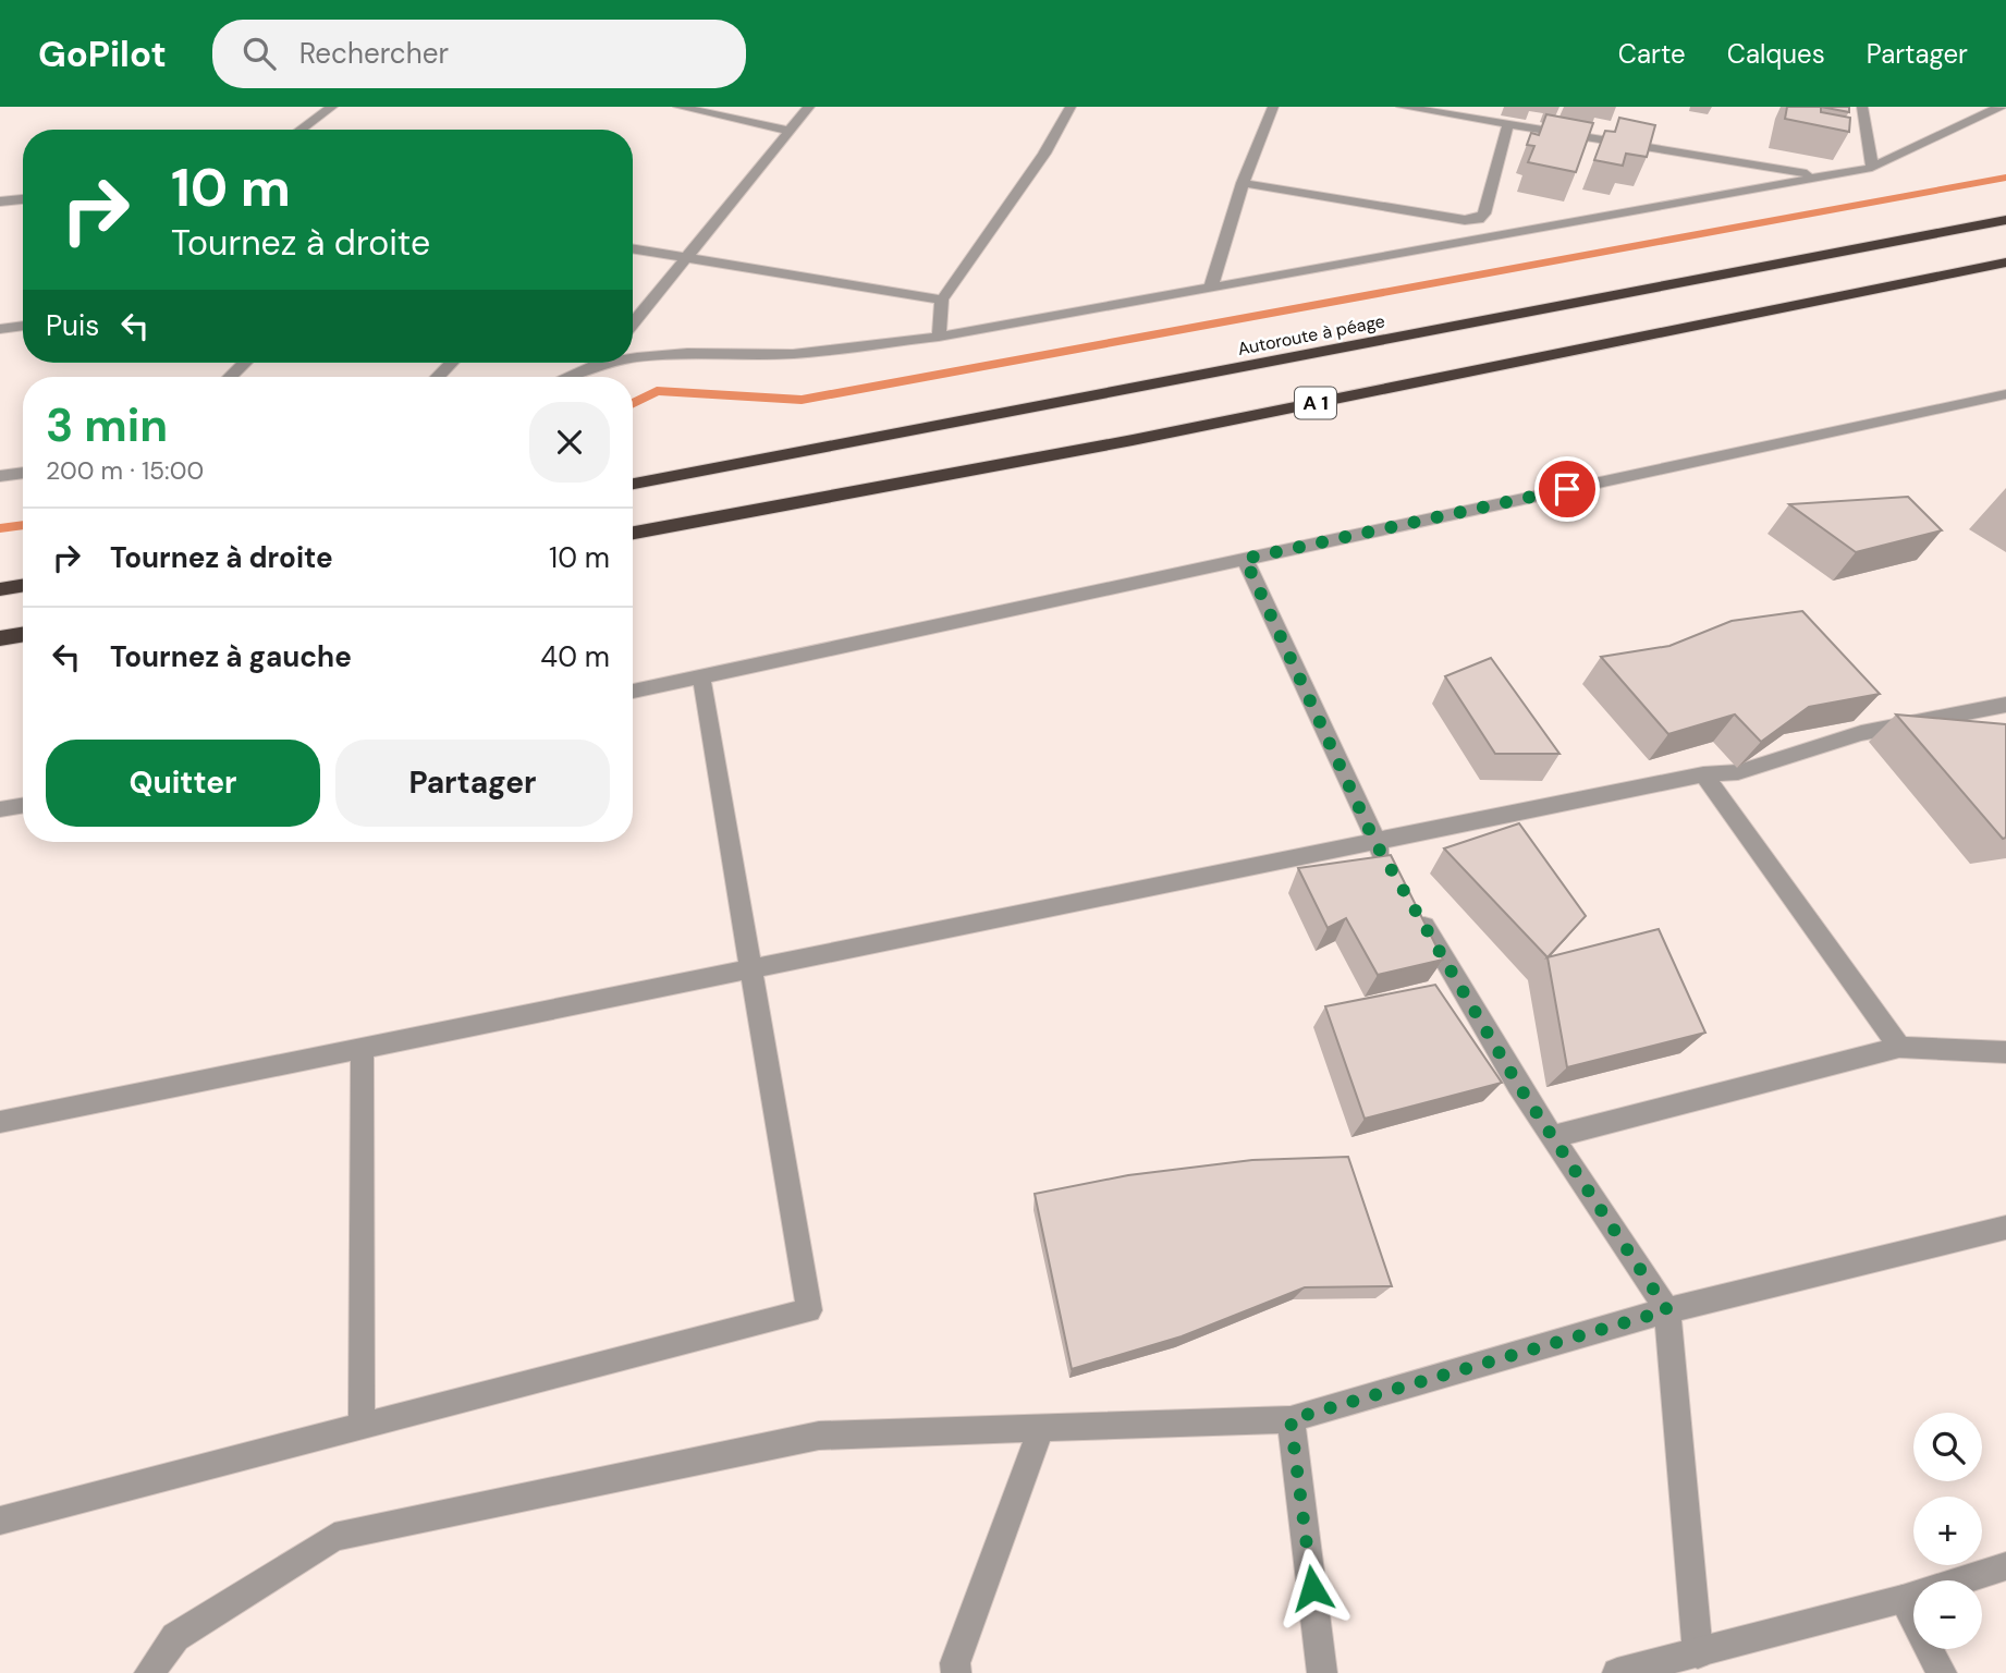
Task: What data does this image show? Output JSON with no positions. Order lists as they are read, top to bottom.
{
  "streets": {
    "highway": ["Autoroute à péage", "A 1"]
  },
  "page": {
    "header": "GoPilot",
    "search": "Rechercher",
    "nav": ["Carte", "Calques", "Partager"],
    "turn": ["10 m", "Tournez à droite"],
    "then": "Puis",
    "heading": ["3 min", "200 m · 15:00"],
    "list": [
      {
        "name": "Tournez à droite",
        "value": "10 m"
      },
      {
        "name": "Tournez à gauche",
        "value": "40 m"
      }
    ],
    "buttons": ["Quitter", "Partager"],
    "map_buttons": ["+", "−"]
  }
}
